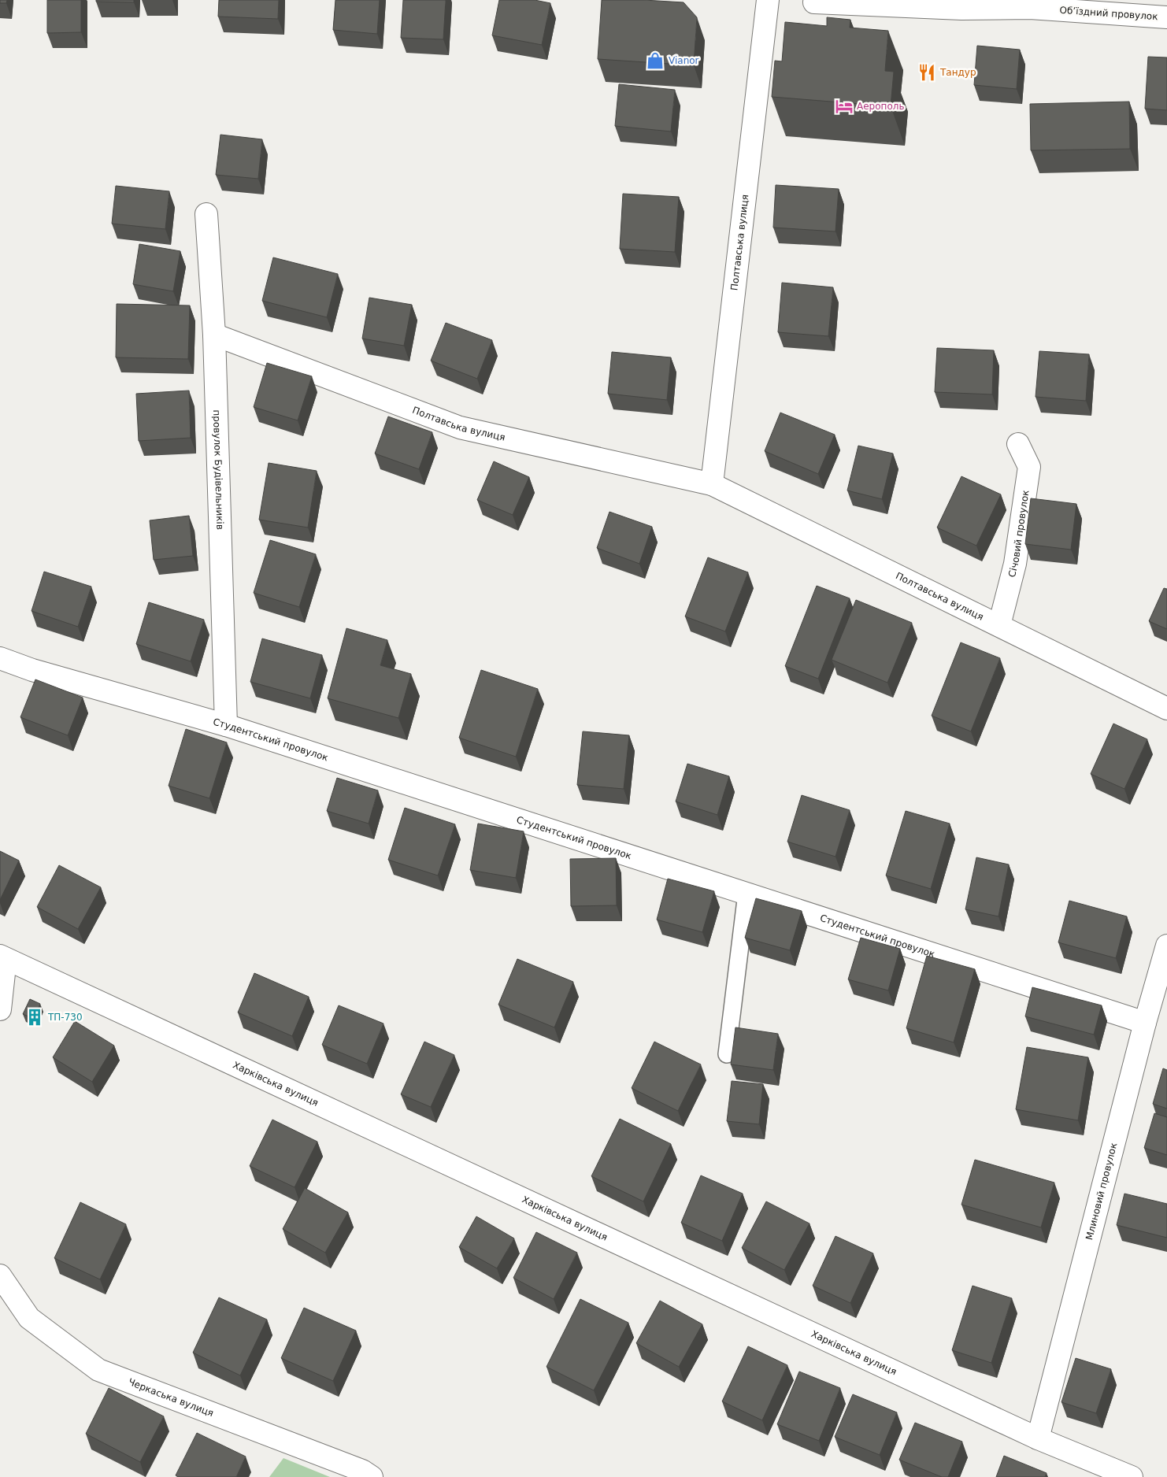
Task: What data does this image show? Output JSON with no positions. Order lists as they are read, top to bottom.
{
  "streets": {
    "street": [
      "Обʼїздний провулок",
      "Полтавська вулиця",
      "провулок Будівельників",
      "Січовий провулок",
      "Студентський провулок",
      "Харківська вулиця",
      "Млиновий провулок",
      "Черкаська вулиця"
    ]
  },
  "crossings": [
    ["Полтавська вулиця", "провулок Будівельників"],
    ["Полтавська вулиця", "Січовий провулок"],
    ["провулок Будівельників", "Студентський провулок"],
    ["Студентський провулок", "Млиновий провулок"],
    ["Харківська вулиця", "Млиновий провулок"]
  ],
  "places": {
    "shop": ["Vianor"],
    "restaurant": ["Тандур"],
    "hotel": ["Аерополь"],
    "building": ["ТП-730"]
  }
}
